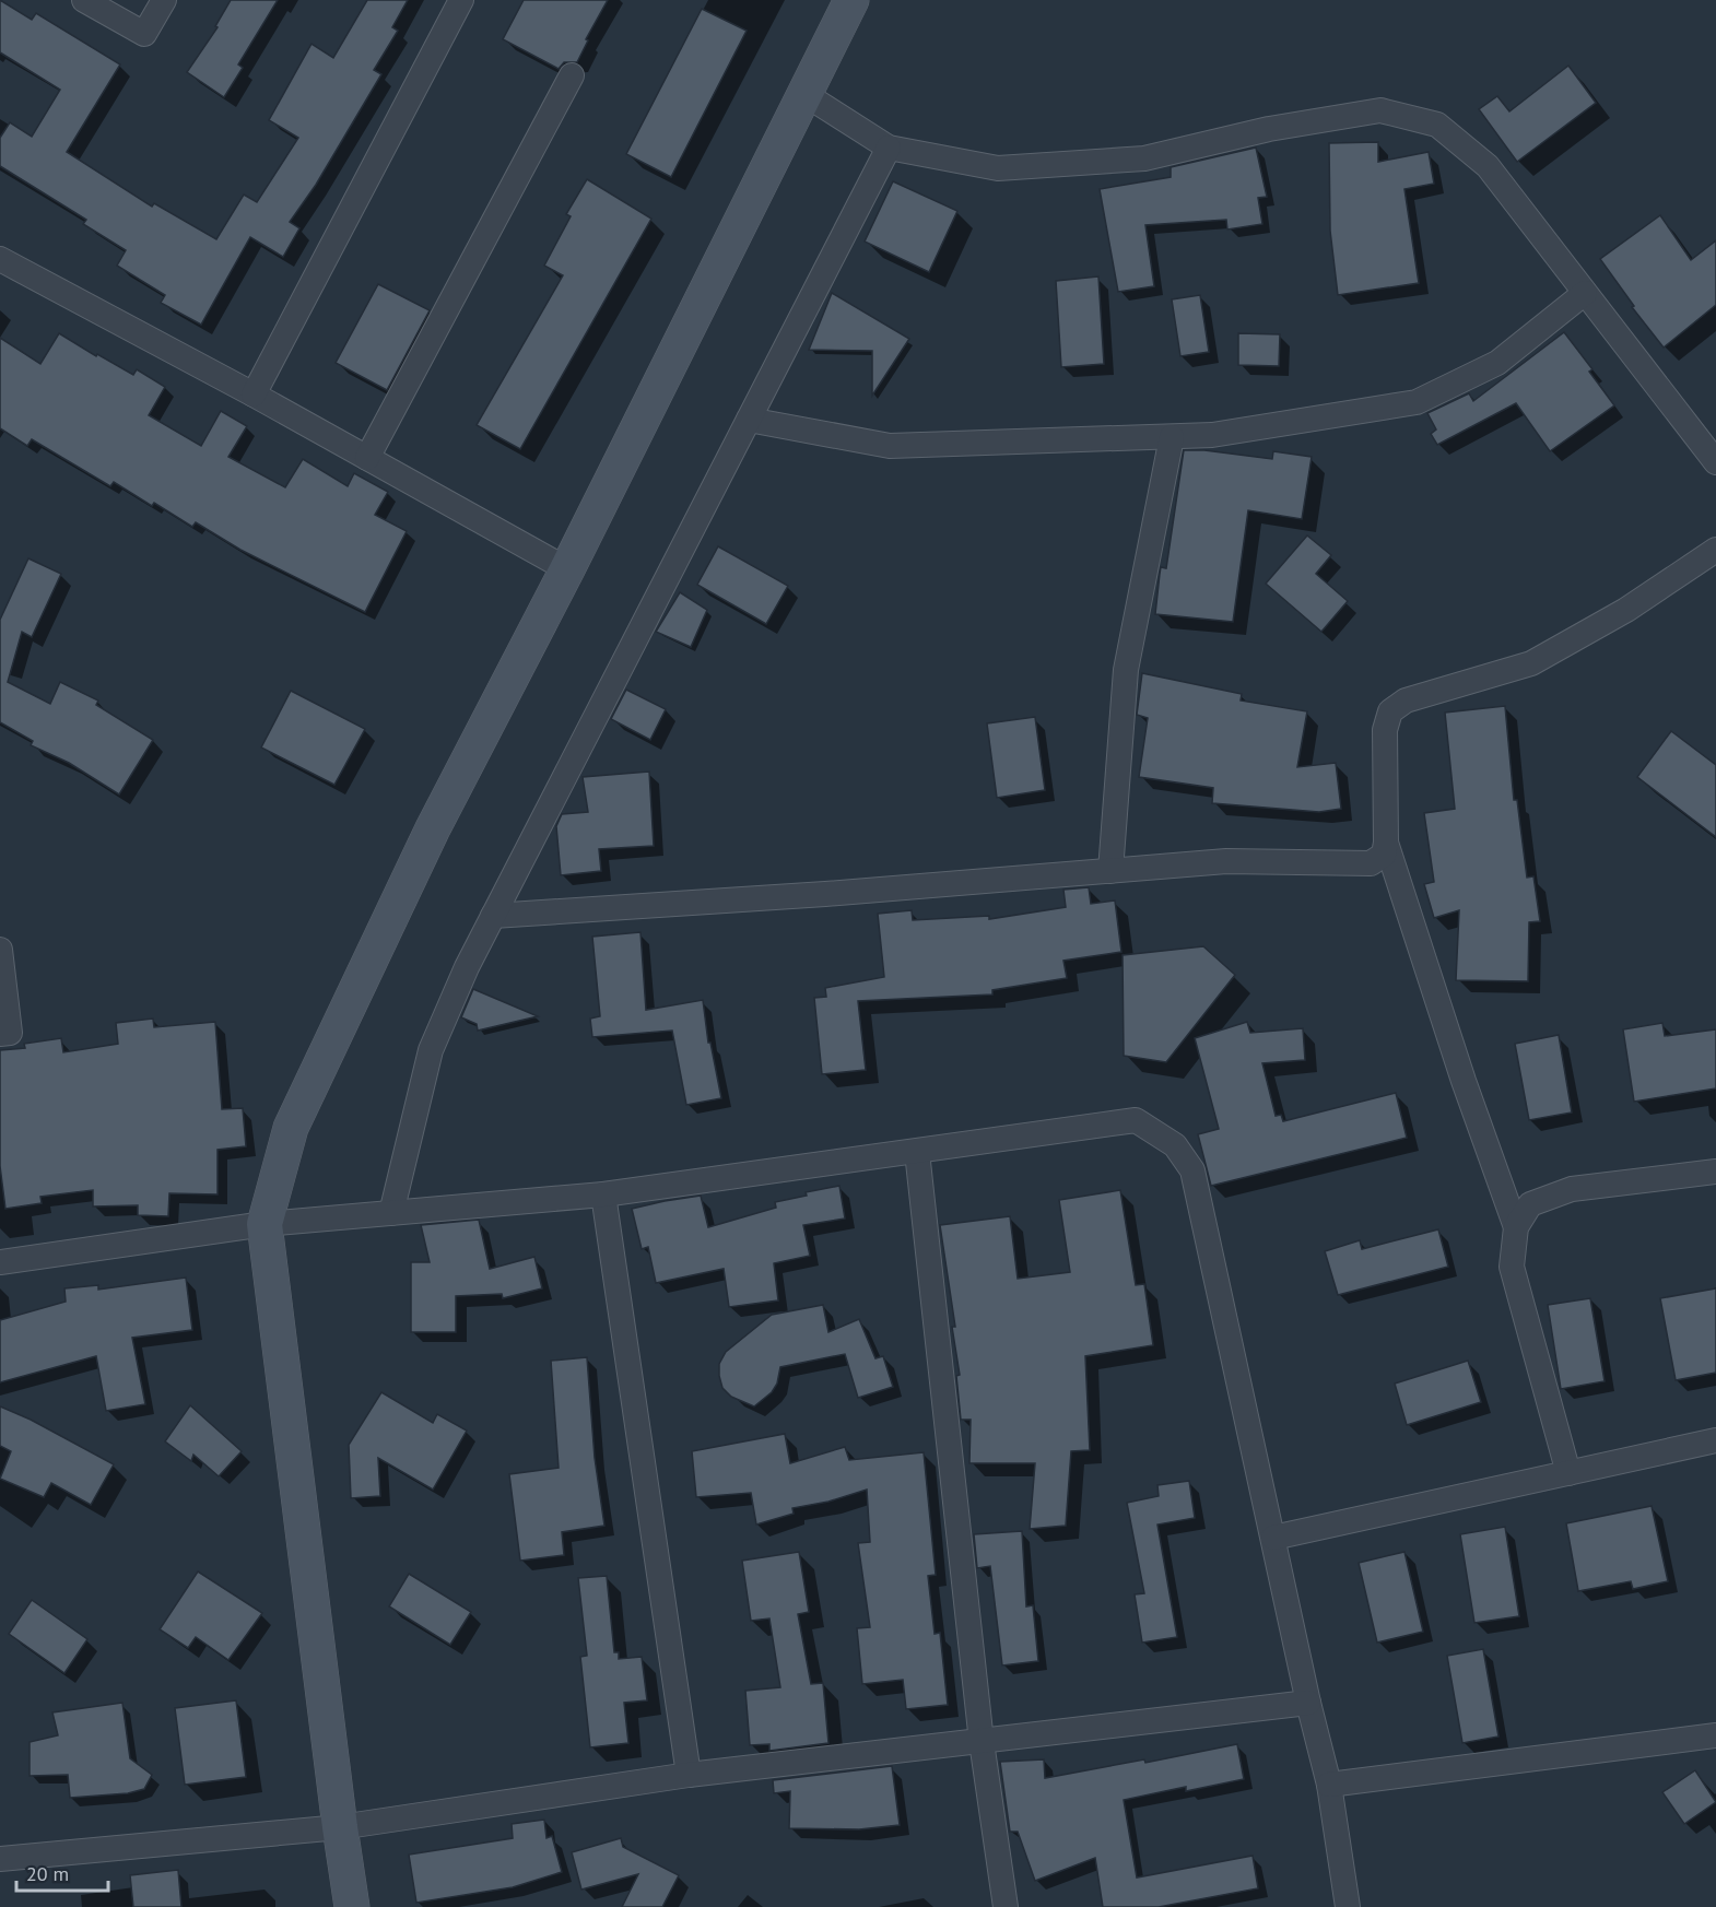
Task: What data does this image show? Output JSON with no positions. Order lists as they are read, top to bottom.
{
  "scale_bar": "20 m"
}
